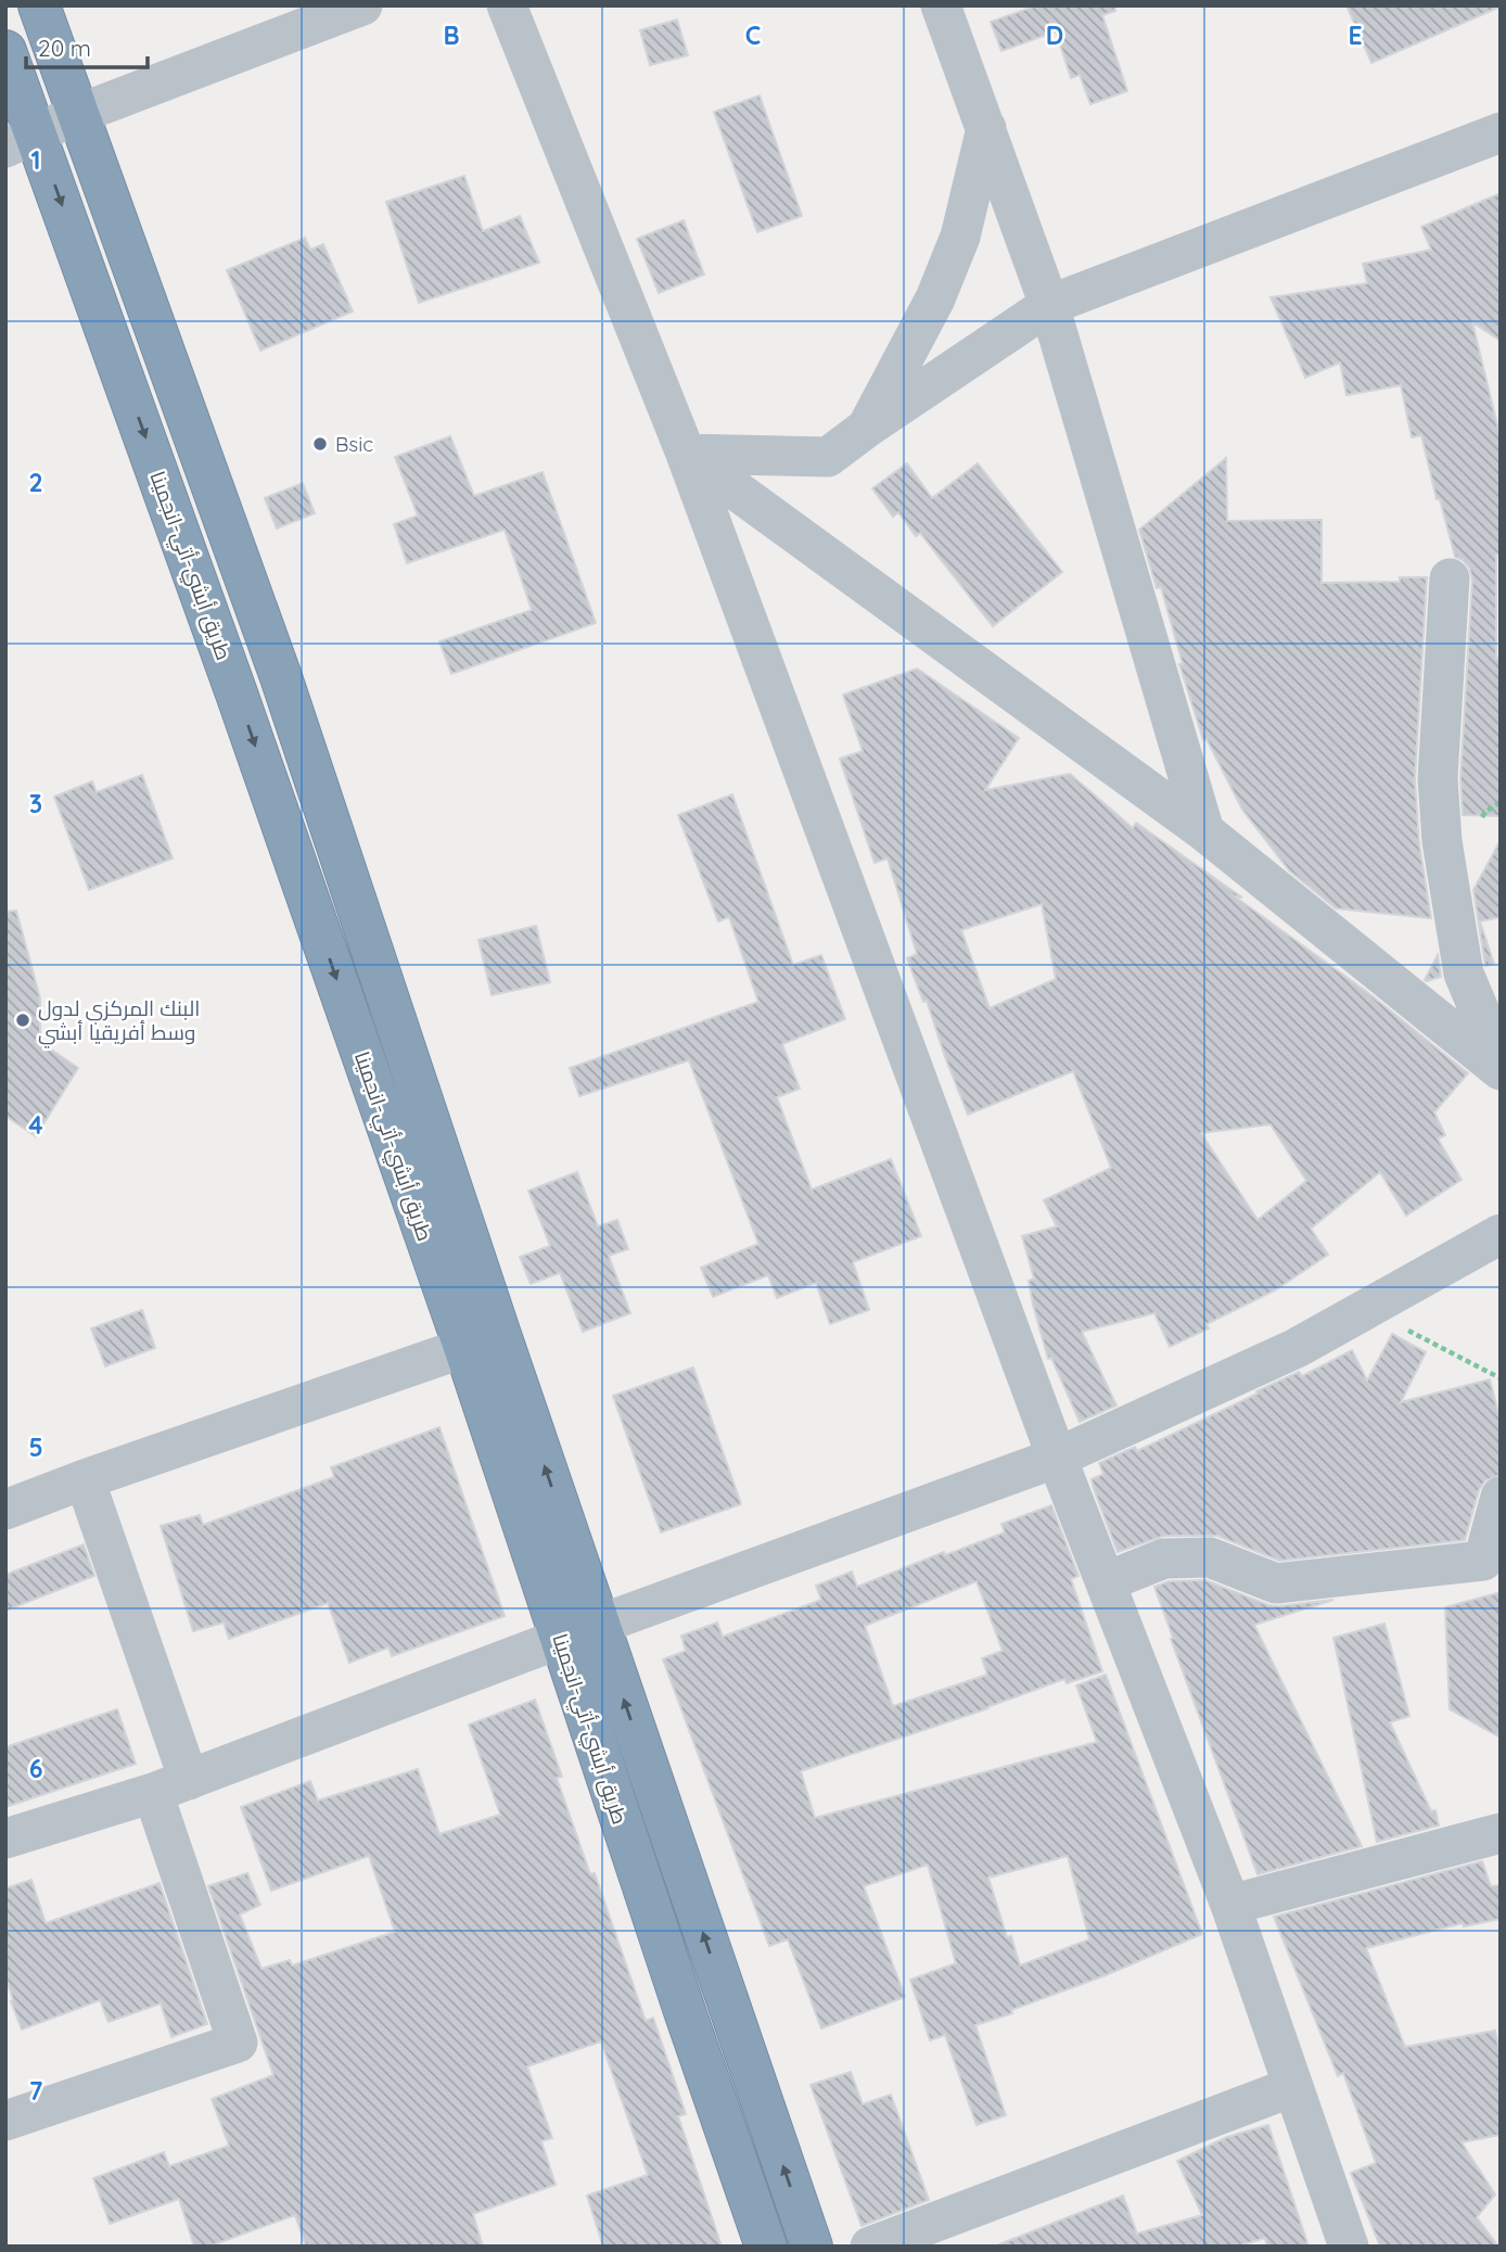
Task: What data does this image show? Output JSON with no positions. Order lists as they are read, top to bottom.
{
  "streets": {
    "highway": ["طريق أبشي-أتي-انجمينا"]
  },
  "places": ["Bsic", "البنك المركزي لدول وسط أفريقيا أبشي"],
  "scale_bar": "20 m",
  "grid": {
    "columns": [
      "B",
      "C",
      "D",
      "E"
    ],
    "rows": [
      "1",
      "2",
      "3",
      "4",
      "5",
      "6",
      "7"
    ]
  }
}
